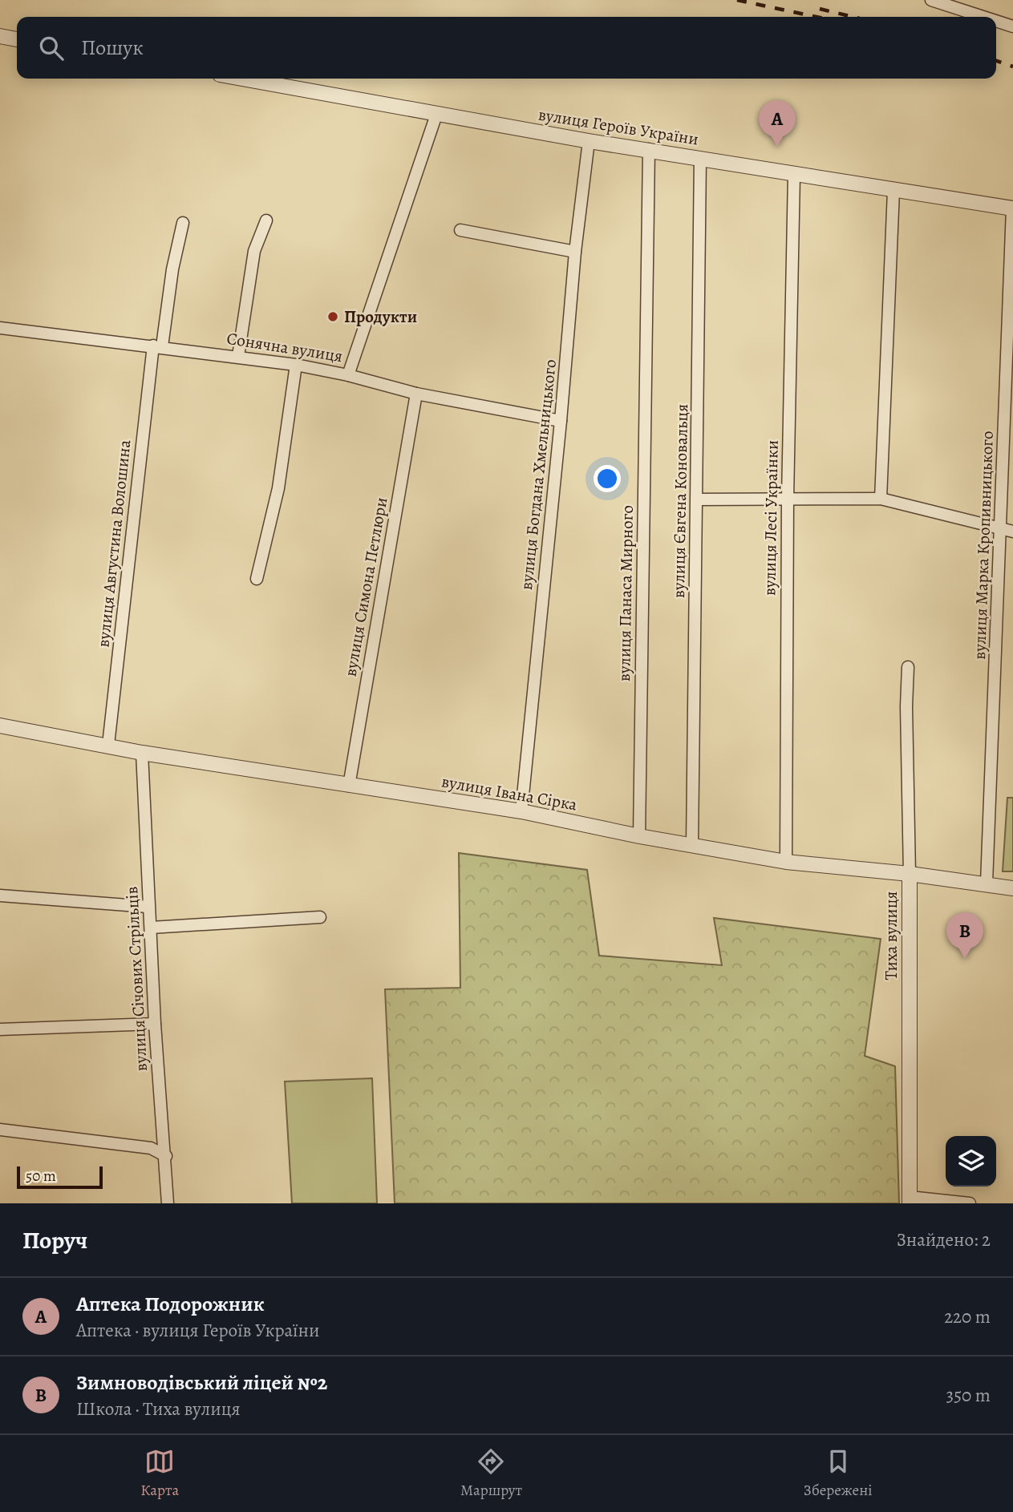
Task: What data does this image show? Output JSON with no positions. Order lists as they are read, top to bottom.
{
  "streets": {
    "street": [
      "вулиця Героїв України",
      "Сонячна вулиця",
      "вулиця Богдана Хмельницького",
      "вулиця Євгена Коновальця",
      "вулиця Лесі Українки",
      "вулиця Августина Волошина",
      "вулиця Марка Кропивницького",
      "вулиця Симона Петлюри",
      "вулиця Панаса Мирного",
      "вулиця Івана Сірка",
      "Тиха вулиця",
      "вулиця Січових Стрільців"
    ]
  },
  "crossings": [
    ["вулиця Героїв України", "вулиця Богдана Хмельницького"],
    ["вулиця Героїв України", "вулиця Євгена Коновальця"],
    ["вулиця Героїв України", "вулиця Лесі Українки"],
    ["вулиця Героїв України", "вулиця Марка Кропивницького"],
    ["вулиця Героїв України", "вулиця Панаса Мирного"],
    ["Сонячна вулиця", "вулиця Богдана Хмельницького"],
    ["Сонячна вулиця", "вулиця Августина Волошина"],
    ["Сонячна вулиця", "вулиця Симона Петлюри"],
    ["вулиця Богдана Хмельницького", "вулиця Івана Сірка"],
    ["вулиця Євгена Коновальця", "вулиця Івана Сірка"],
    ["вулиця Лесі Українки", "вулиця Івана Сірка"],
    ["вулиця Августина Волошина", "вулиця Івана Сірка"],
    ["вулиця Марка Кропивницького", "вулиця Івана Сірка"],
    ["вулиця Симона Петлюри", "вулиця Івана Сірка"],
    ["вулиця Панаса Мирного", "вулиця Івана Сірка"],
    ["вулиця Івана Сірка", "Тиха вулиця"],
    ["вулиця Івана Сірка", "вулиця Січових Стрільців"]
  ],
  "places": ["Продукти"],
  "scale_bar": "50 m",
  "page": {
    "search": "Пошук",
    "pins": ["A", "B"],
    "scale": "50 m",
    "heading": ["Поруч", "Знайдено: 2"],
    "list": [
      {
        "mark": "A",
        "name": "Аптека Подорожник",
        "note": "Аптека · вулиця Героїв України",
        "value": "220 m"
      },
      {
        "mark": "B",
        "name": "Зимноводівський ліцей №2",
        "note": "Школа · Тиха вулиця",
        "value": "350 m"
      }
    ],
    "nav": ["Карта", "Маршрут", "Збережені"]
  }
}
